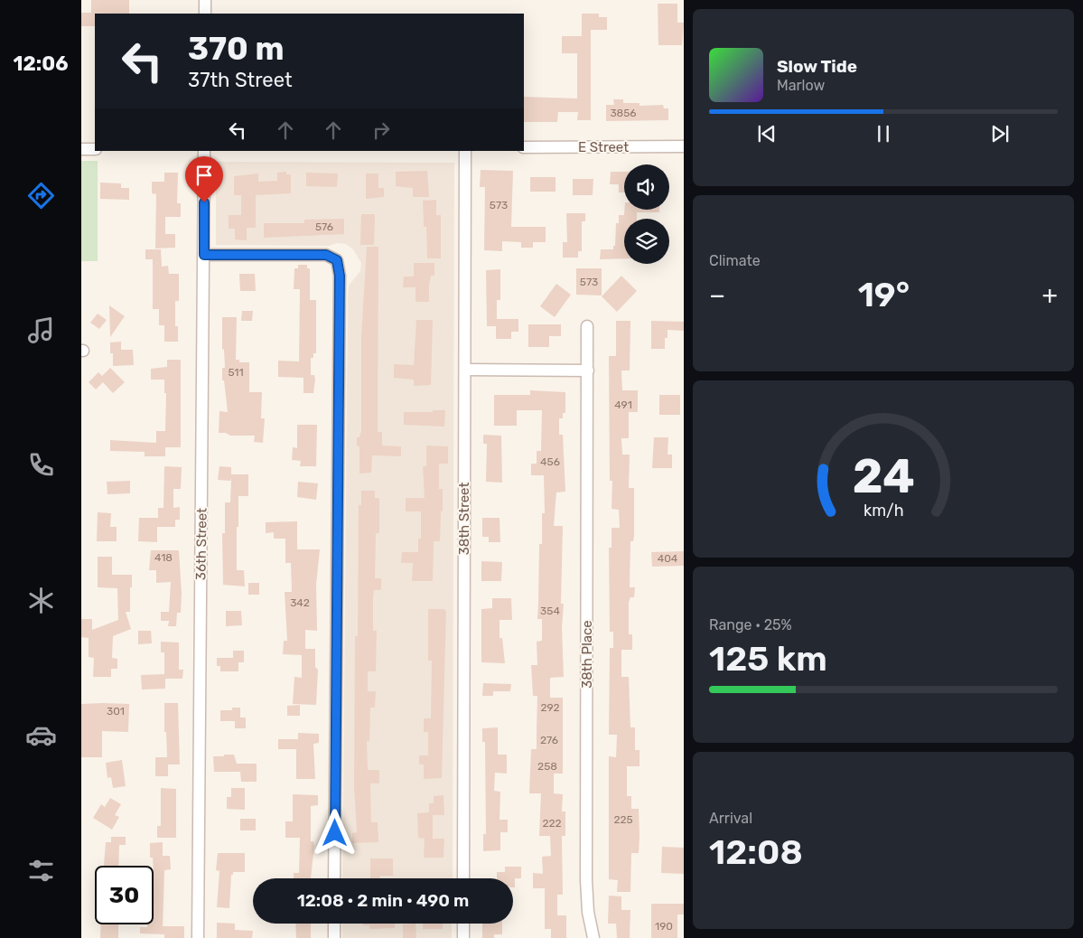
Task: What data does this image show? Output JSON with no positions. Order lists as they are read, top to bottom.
{
  "streets": {
    "street": [
      "E Street",
      "38th Street",
      "36th Street",
      "38th Place"
    ]
  },
  "house_numbers": [
    "3856",
    "573",
    "576",
    "573",
    "511",
    "491",
    "456",
    "418",
    "404",
    "342",
    "354",
    "292",
    "301",
    "276",
    "258",
    "225",
    "222",
    "190"
  ],
  "page": {
    "tabs": "12:06",
    "turn": ["370 m", "37th Street"],
    "song": ["Slow Tide", "Marlow"],
    "tile": [
      "Climate",
      ["Range · 25%", "125 km"],
      ["Arrival", "12:08"]
    ],
    "heat": ["−", "19°", "+"],
    "limit": "30",
    "trip": "12:08 · 2 min · 490 m",
    "gauge": ["24", "km/h"]
  }
}
